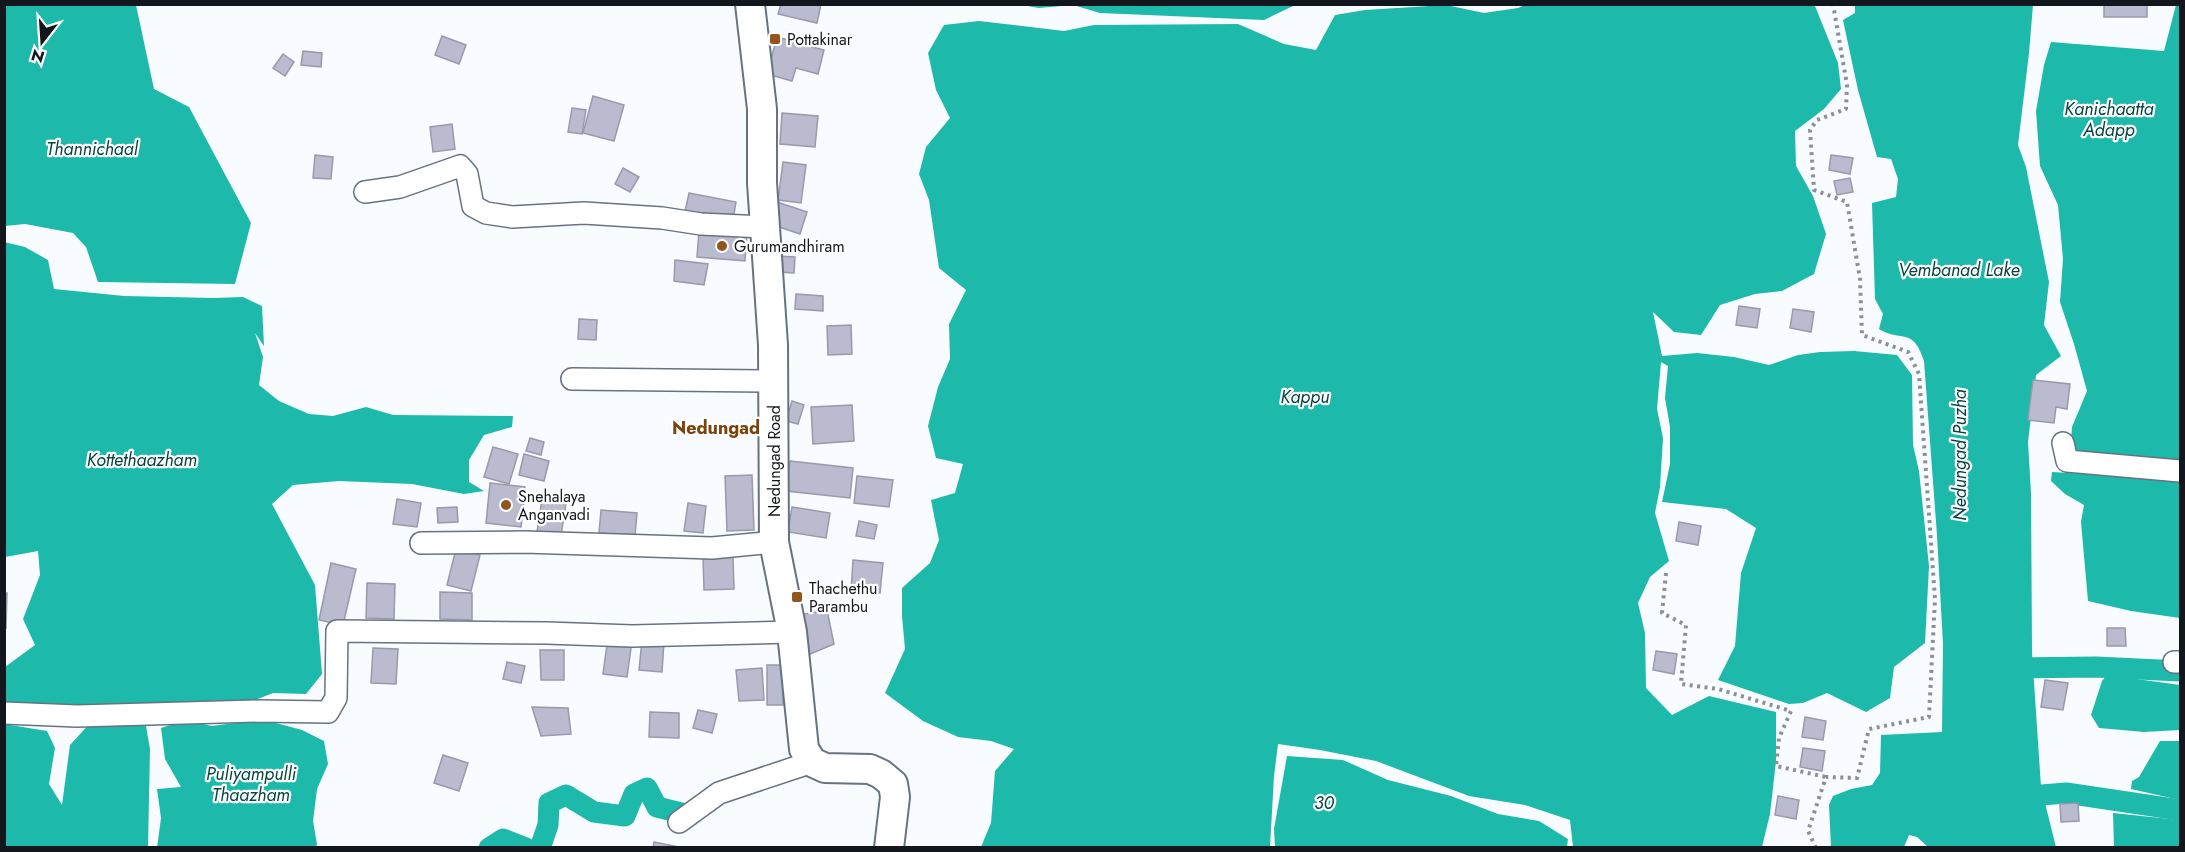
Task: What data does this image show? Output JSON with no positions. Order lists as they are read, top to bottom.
{
  "streets": {
    "main road": ["Nedungad Road"]
  },
  "districts": ["Nedungad"],
  "water": [
    "Kanichaatta Adapp",
    "Thannichaal",
    "Vembanad Lake",
    "Kappu",
    "Nedungad Puzha",
    "Kottethaazham",
    "Puliyampulli Thaazham",
    "30"
  ],
  "places": {
    "transit": ["Pottakinar", "Thachethu Parambu"],
    "other": ["Gurumandhiram", "Snehalaya Anganvadi"]
  },
  "north": "bottom"
}
